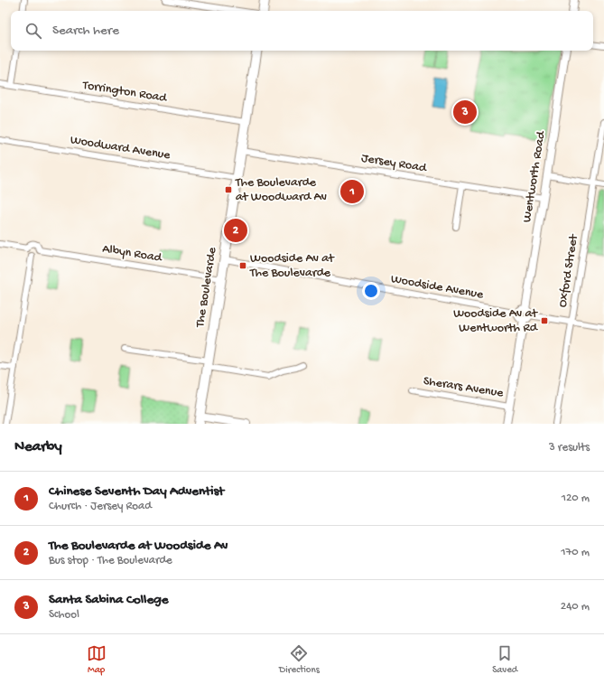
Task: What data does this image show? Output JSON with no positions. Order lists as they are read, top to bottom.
{
  "streets": {
    "main road": ["The Boulevarde"],
    "street": [
      "Torrington Road",
      "Woodward Avenue",
      "Jersey Road",
      "Wentworth Road",
      "Albyn Road",
      "Oxford Street",
      "Woodside Avenue",
      "Sherars Avenue"
    ]
  },
  "crossings": [
    ["Torrington Road", "The Boulevarde"],
    ["Woodward Avenue", "The Boulevarde"],
    ["Jersey Road", "Wentworth Road"],
    ["Jersey Road", "The Boulevarde"],
    ["Wentworth Road", "Sherars Avenue"],
    ["Albyn Road", "The Boulevarde"],
    ["The Boulevarde", "Woodside Avenue"]
  ],
  "places": {
    "transit": ["The Boulevarde at Woodward Av", "Woodside Av at The Boulevarde", "Woodside Av at Wentworth Rd"]
  },
  "page": {
    "search": "Search here",
    "pins": ["3", "1", "2"],
    "heading": ["Nearby", "3 results"],
    "list": [
      {
        "mark": "1",
        "name": "Chinese Seventh Day Adventist",
        "note": "Church · Jersey Road",
        "value": "120 m"
      },
      {
        "mark": "2",
        "name": "The Boulevarde at Woodside Av",
        "note": "Bus stop · The Boulevarde",
        "value": "170 m"
      },
      {
        "mark": "3",
        "name": "Santa Sabina College",
        "note": "School",
        "value": "240 m"
      }
    ],
    "nav": ["Map", "Directions", "Saved"]
  }
}
